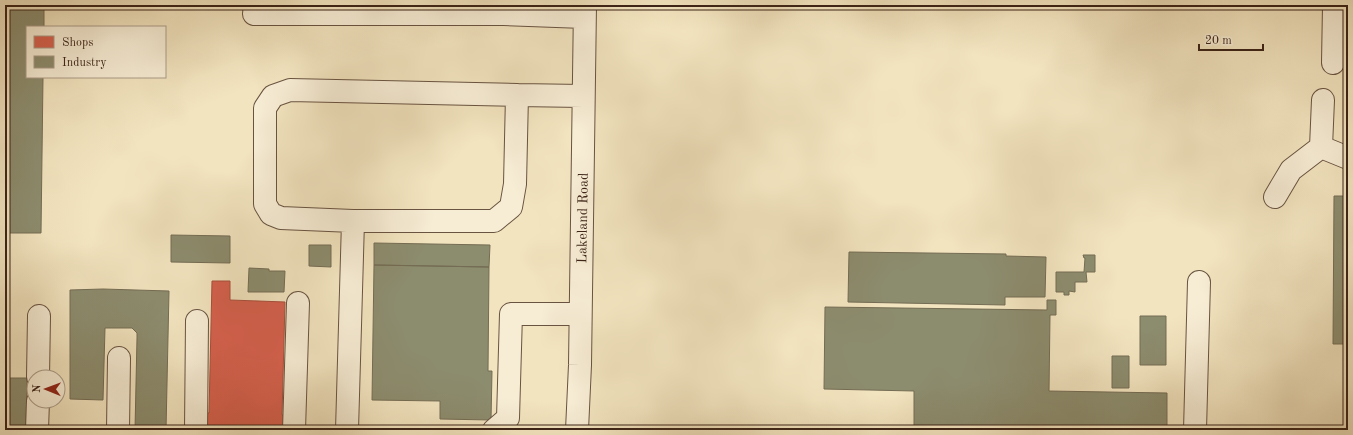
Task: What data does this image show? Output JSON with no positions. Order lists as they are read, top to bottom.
{
  "streets": {
    "street": ["Lakeland Road"]
  },
  "legend": ["Shops", "Industry"],
  "scale_bar": "20 m",
  "north": "left"
}
